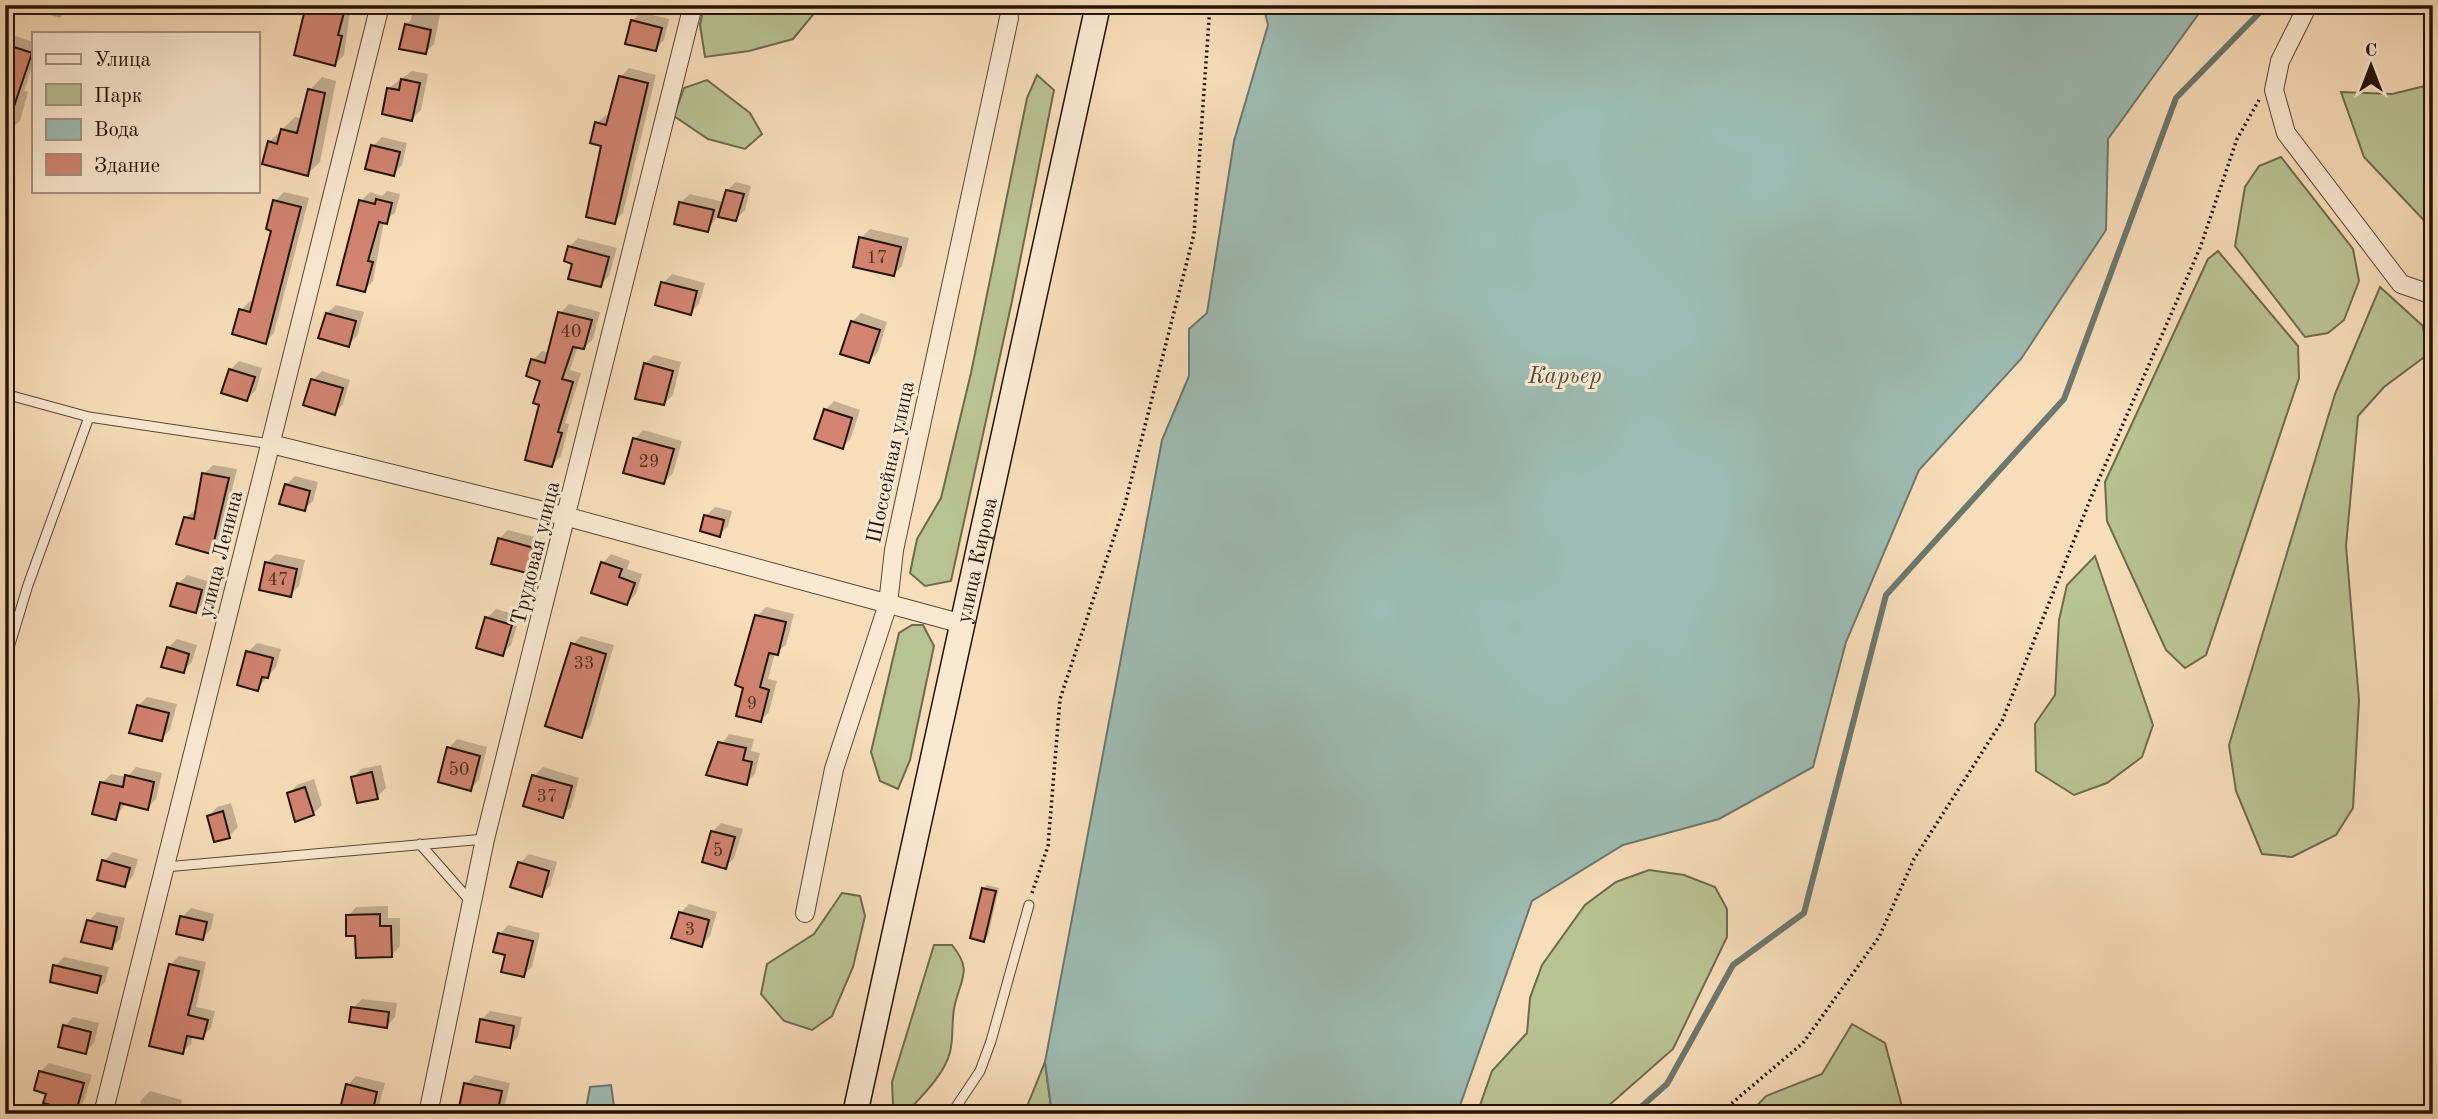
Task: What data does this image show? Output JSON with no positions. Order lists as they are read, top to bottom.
{
  "streets": {
    "main road": ["улица Кирова"],
    "street": ["Шоссейная улица", "Трудовая улица", "улица Ленина"]
  },
  "water": ["Карьер"],
  "house_numbers": [
    "17",
    "40",
    "29",
    "47",
    "33",
    "9",
    "50",
    "37",
    "5",
    "3"
  ],
  "legend": [
    "Улица",
    "Парк",
    "Вода",
    "Здание"
  ],
  "north": "top"
}
